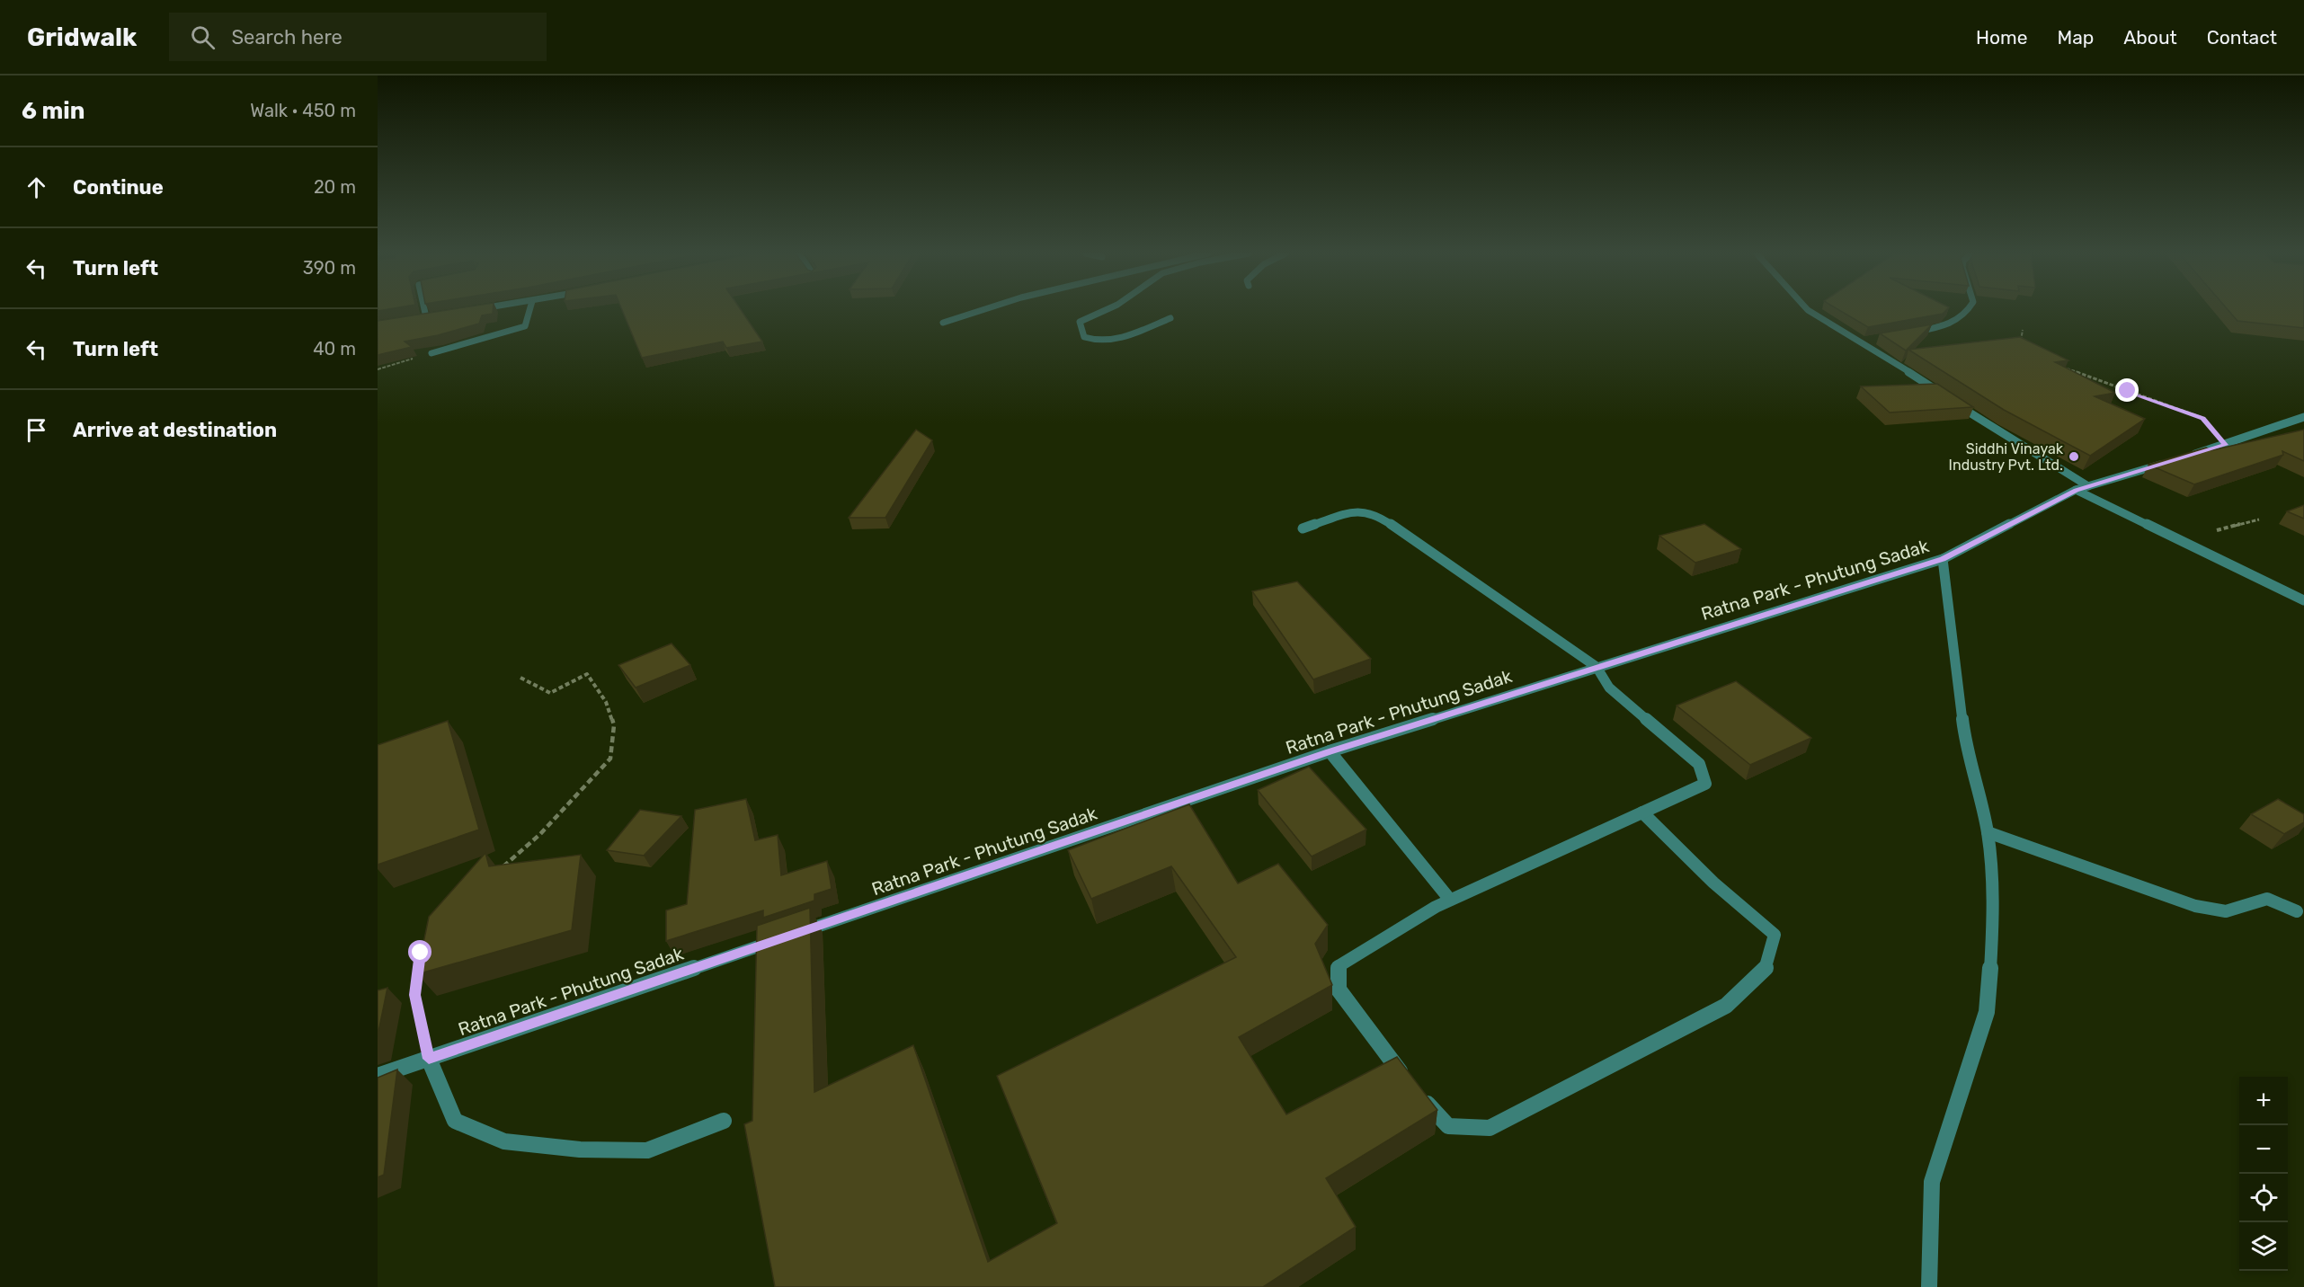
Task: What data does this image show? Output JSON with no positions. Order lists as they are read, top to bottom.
{
  "streets": {
    "street": ["Ratna Park - Phutung Sadak"]
  },
  "places": ["Siddhi Vinayak Industry Pvt. Ltd."],
  "page": {
    "header": "Gridwalk",
    "search": "Search here",
    "nav": [
      "Home",
      "Map",
      "About",
      "Contact"
    ],
    "heading": ["6 min", "Walk · 450 m"],
    "list": [
      ["Continue", "20 m"],
      ["Turn left", "390 m"],
      ["Turn left", "40 m"],
      "Arrive at destination"
    ],
    "map_buttons": ["+", "−"]
  }
}
